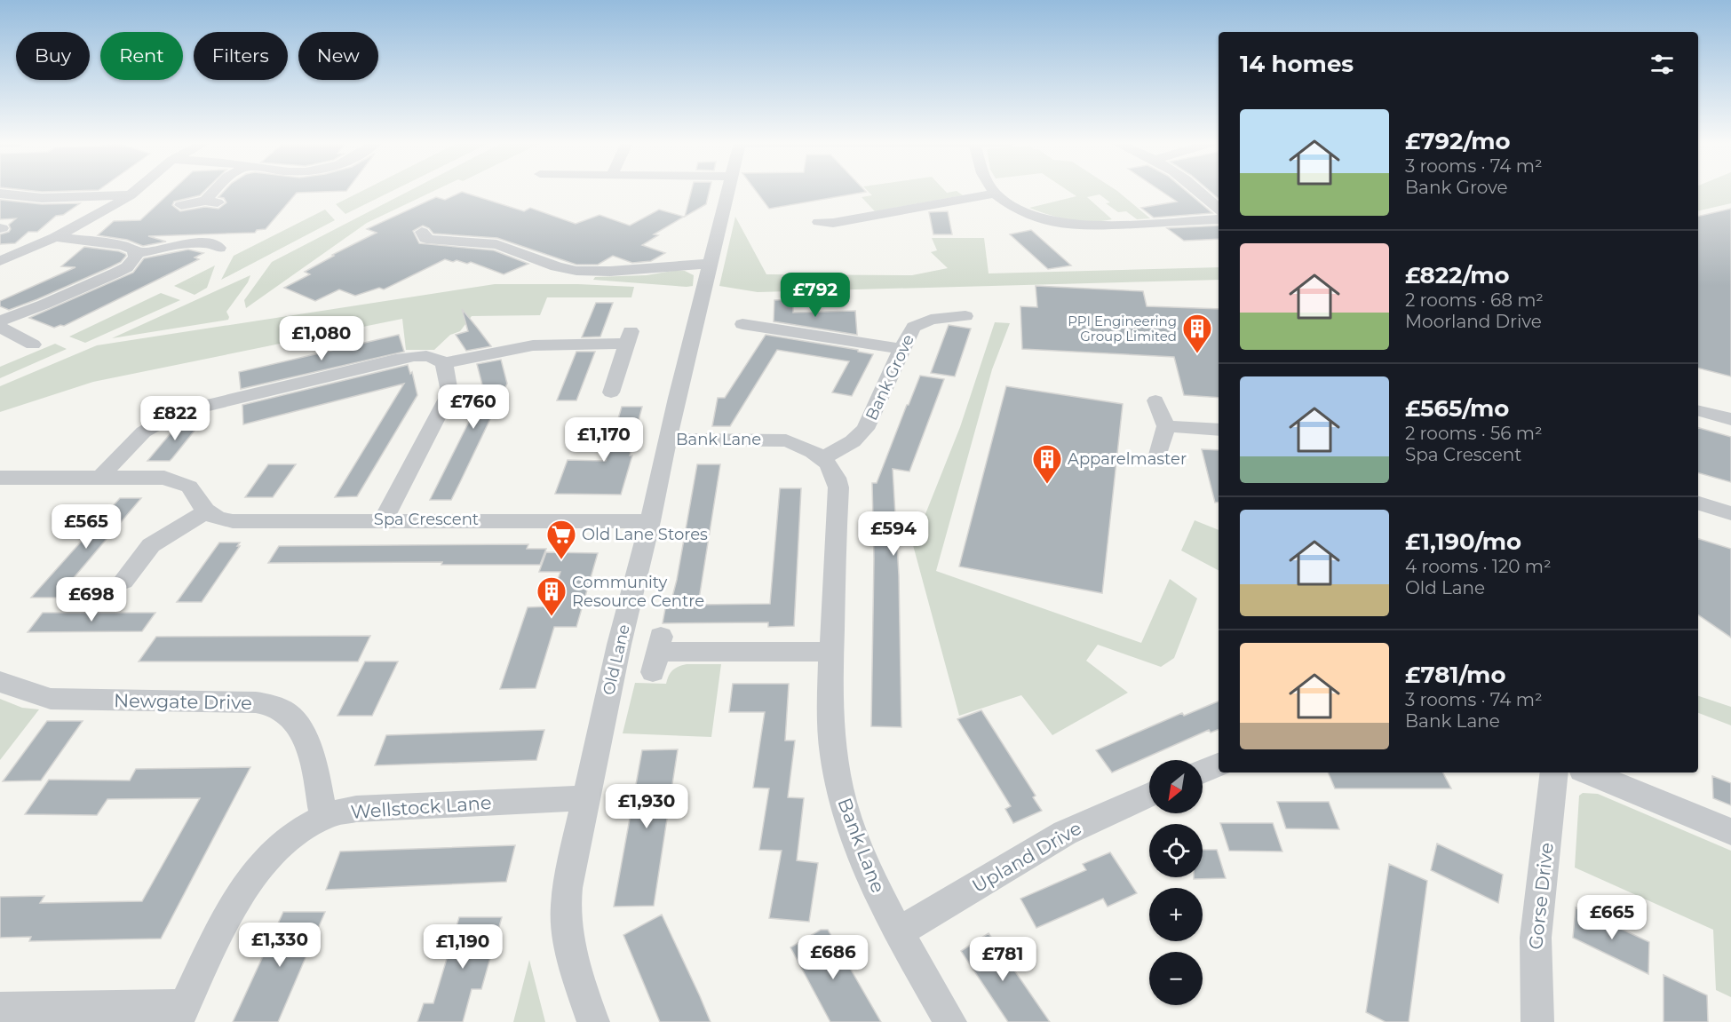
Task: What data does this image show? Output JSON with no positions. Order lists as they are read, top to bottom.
{
  "streets": {
    "street": [
      "Bank Grove",
      "Bank Lane",
      "Spa Crescent",
      "Old Lane",
      "Newgate Drive",
      "Wellstock Lane",
      "Upland Drive",
      "Gorse Drive"
    ]
  },
  "crossings": [
    ["Bank Grove", "Bank Lane"],
    ["Bank Lane", "Old Lane"],
    ["Bank Lane", "Upland Drive"],
    ["Spa Crescent", "Old Lane"],
    ["Old Lane", "Wellstock Lane"],
    ["Newgate Drive", "Wellstock Lane"]
  ],
  "places": {
    "building": ["PPI Engineering Group Limited", "Apparelmaster", "Community Resource Centre"],
    "supermarket": ["Old Lane Stores"]
  },
  "north": "bottom left",
  "page": {
    "chip": [
      "Buy",
      "Rent",
      "Filters",
      "New"
    ],
    "heading": "14 homes",
    "list": [
      {
        "name": "£792/mo",
        "note": "3 rooms · 74 m² · Bank Grove"
      },
      {
        "name": "£822/mo",
        "note": "2 rooms · 68 m² · Moorland Drive"
      },
      {
        "name": "£565/mo",
        "note": "2 rooms · 56 m² · Spa Crescent"
      },
      {
        "name": "£1,190/mo",
        "note": "4 rooms · 120 m² · Old Lane"
      },
      {
        "name": "£781/mo",
        "note": "3 rooms · 74 m² · Bank Lane"
      }
    ],
    "price": [
      "£792",
      "£1,080",
      "£760",
      "£822",
      "£1,170",
      "£565",
      "£594",
      "£698",
      "£1,930",
      "£665",
      "£1,330",
      "£1,190",
      "£686",
      "£781"
    ],
    "map_buttons": ["+", "−"]
  }
}
